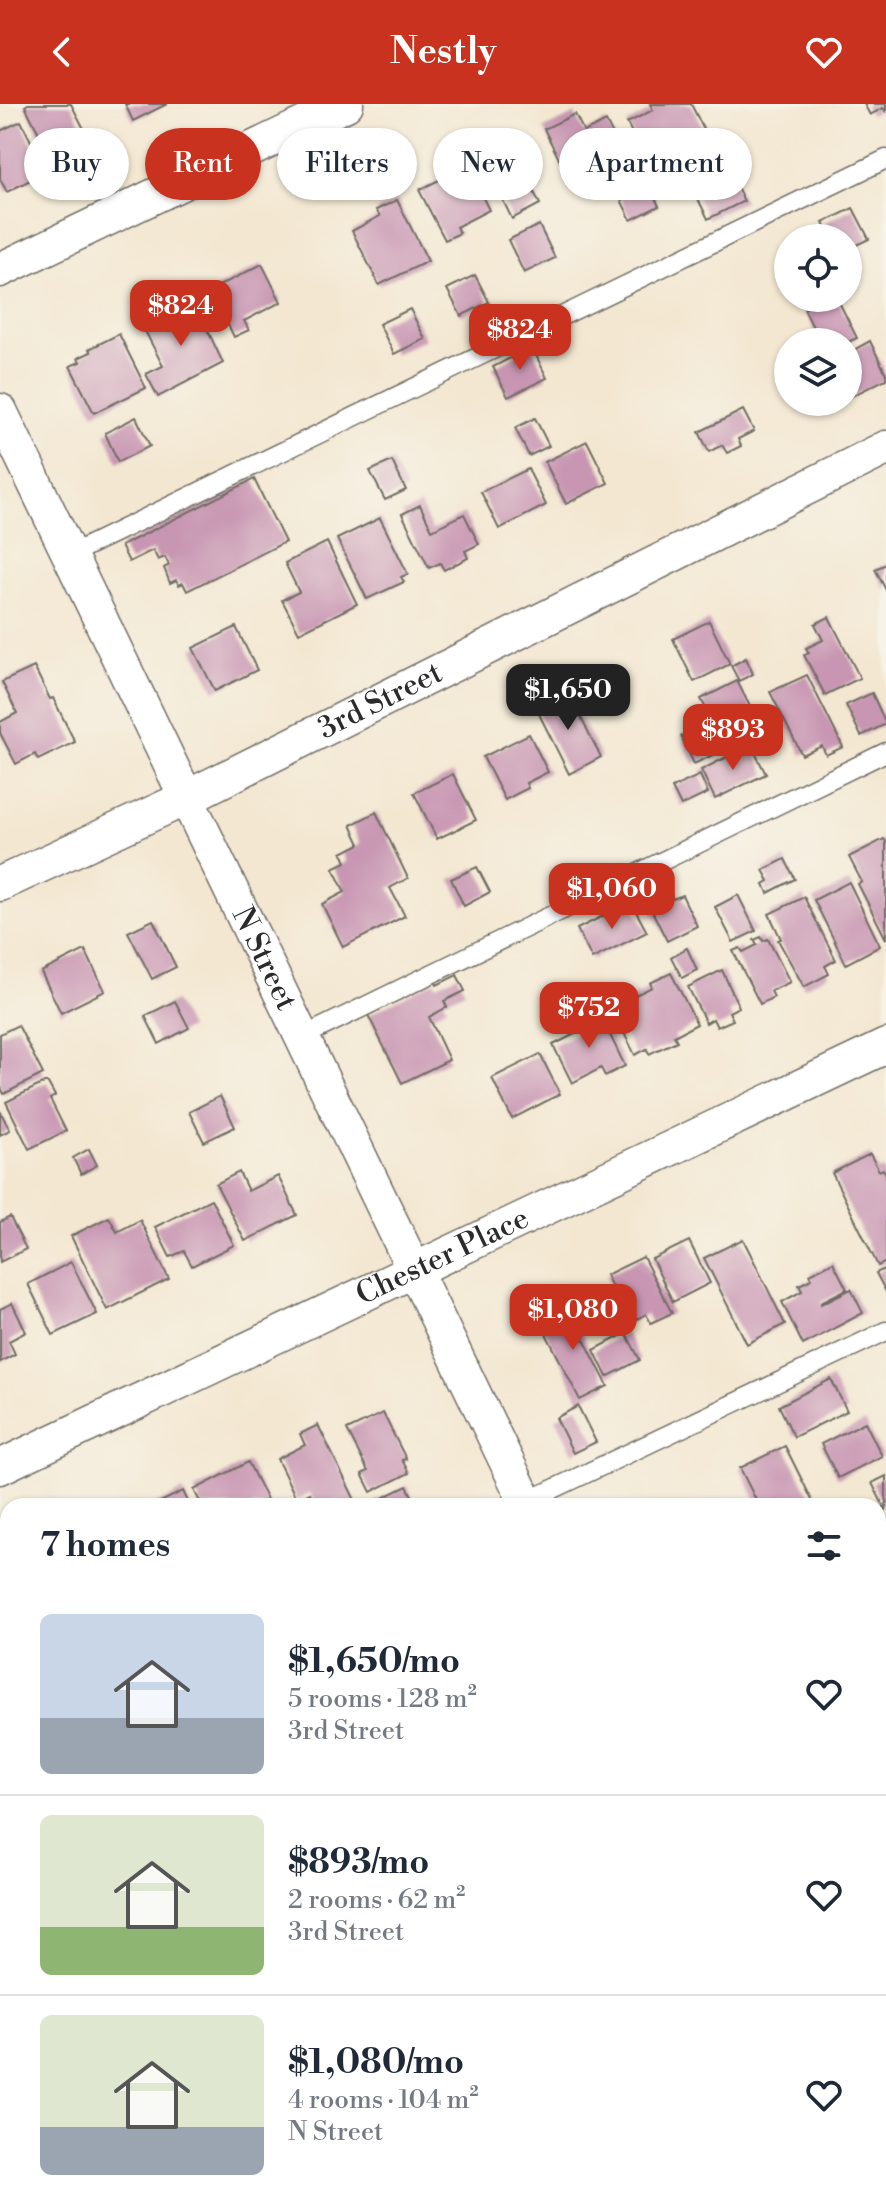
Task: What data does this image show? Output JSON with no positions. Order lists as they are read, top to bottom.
{
  "streets": {
    "street": ["3rd Street", "N Street", "Chester Place"]
  },
  "crossings": [
    ["3rd Street", "N Street"],
    ["N Street", "Chester Place"]
  ],
  "page": {
    "header": "Nestly",
    "chip": [
      "Buy",
      "Rent",
      "Filters",
      "New",
      "Apartment"
    ],
    "price": [
      "$824",
      "$824",
      "$1,650",
      "$893",
      "$1,060",
      "$752",
      "$1,080"
    ],
    "heading": "7 homes",
    "list": [
      {
        "name": "$1,650/mo",
        "note": "5 rooms · 128 m² · 3rd Street"
      },
      {
        "name": "$893/mo",
        "note": "2 rooms · 62 m² · 3rd Street"
      },
      {
        "name": "$1,080/mo",
        "note": "4 rooms · 104 m² · N Street"
      }
    ]
  }
}
